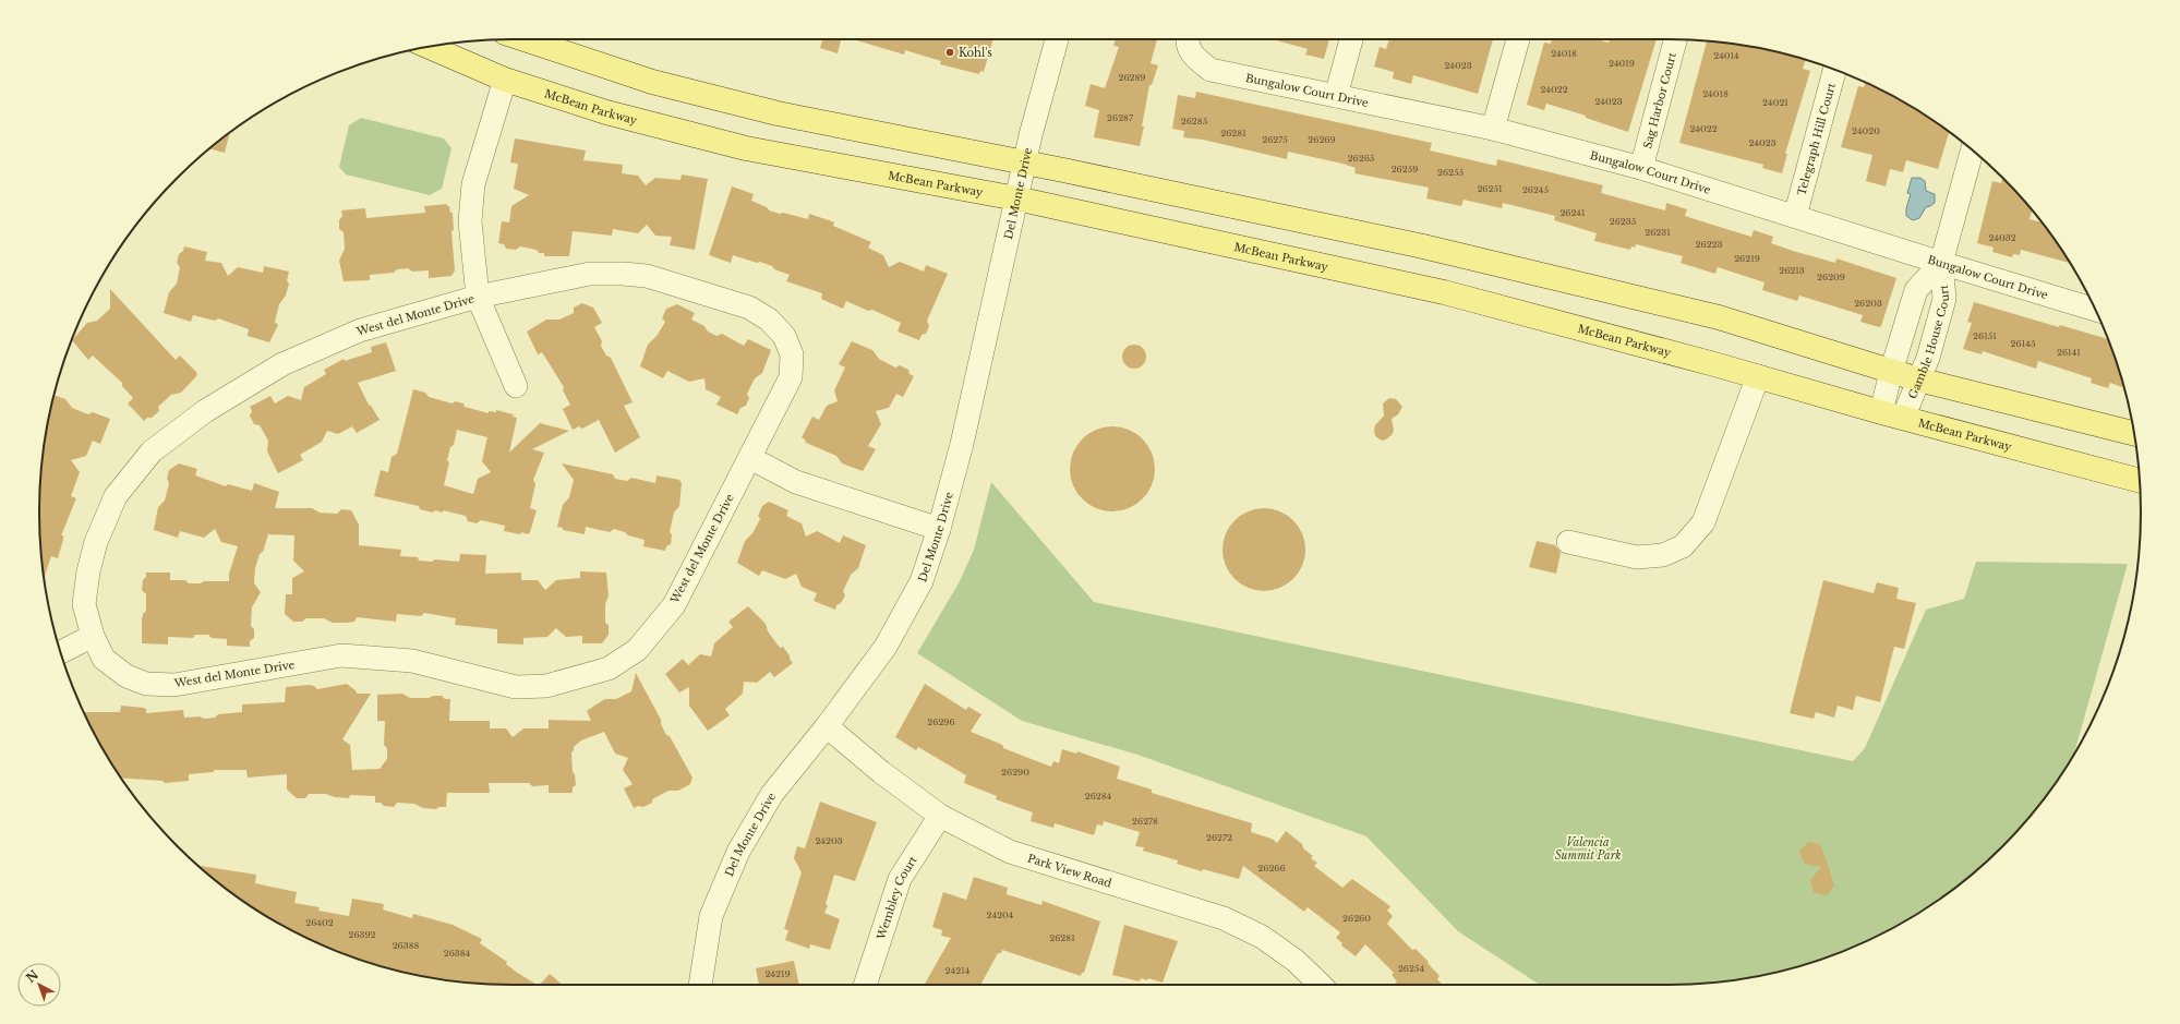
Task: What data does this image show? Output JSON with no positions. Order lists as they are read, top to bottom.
{
  "streets": {
    "main road": ["McBean Parkway"],
    "street": [
      "Bungalow Court Drive",
      "Sag Harbor Court",
      "Telegraph Hill Court",
      "Del Monte Drive",
      "West del Monte Drive",
      "Gamble House Court",
      "Park View Road",
      "Wembley Court"
    ]
  },
  "crossings": [
    ["Bungalow Court Drive", "Sag Harbor Court"],
    ["Bungalow Court Drive", "Telegraph Hill Court"],
    ["Bungalow Court Drive", "Gamble House Court"],
    ["McBean Parkway", "Del Monte Drive"],
    ["McBean Parkway", "Gamble House Court"],
    ["Del Monte Drive", "Park View Road"],
    ["Park View Road", "Wembley Court"]
  ],
  "parks": ["Valencia Summit Park"],
  "places": ["Kohl's"],
  "house_numbers": [
    "24018",
    "24014",
    "24019",
    "24023",
    "26289",
    "24022",
    "24018",
    "24023",
    "24021",
    "26287",
    "26285",
    "24022",
    "24020",
    "26281",
    "26275",
    "26269",
    "24023",
    "26265",
    "26259",
    "26255",
    "26251",
    "26245",
    "26241",
    "26235",
    "26231",
    "24032",
    "26223",
    "26219",
    "26213",
    "26209",
    "26203",
    "26151",
    "26145",
    "26141",
    "26296",
    "26290",
    "26284",
    "26278",
    "26272",
    "24203",
    "26266",
    "24204",
    "26260",
    "26402",
    "26392",
    "26281",
    "26388",
    "26384",
    "26254",
    "24214",
    "24219"
  ],
  "north": "top left"
}
